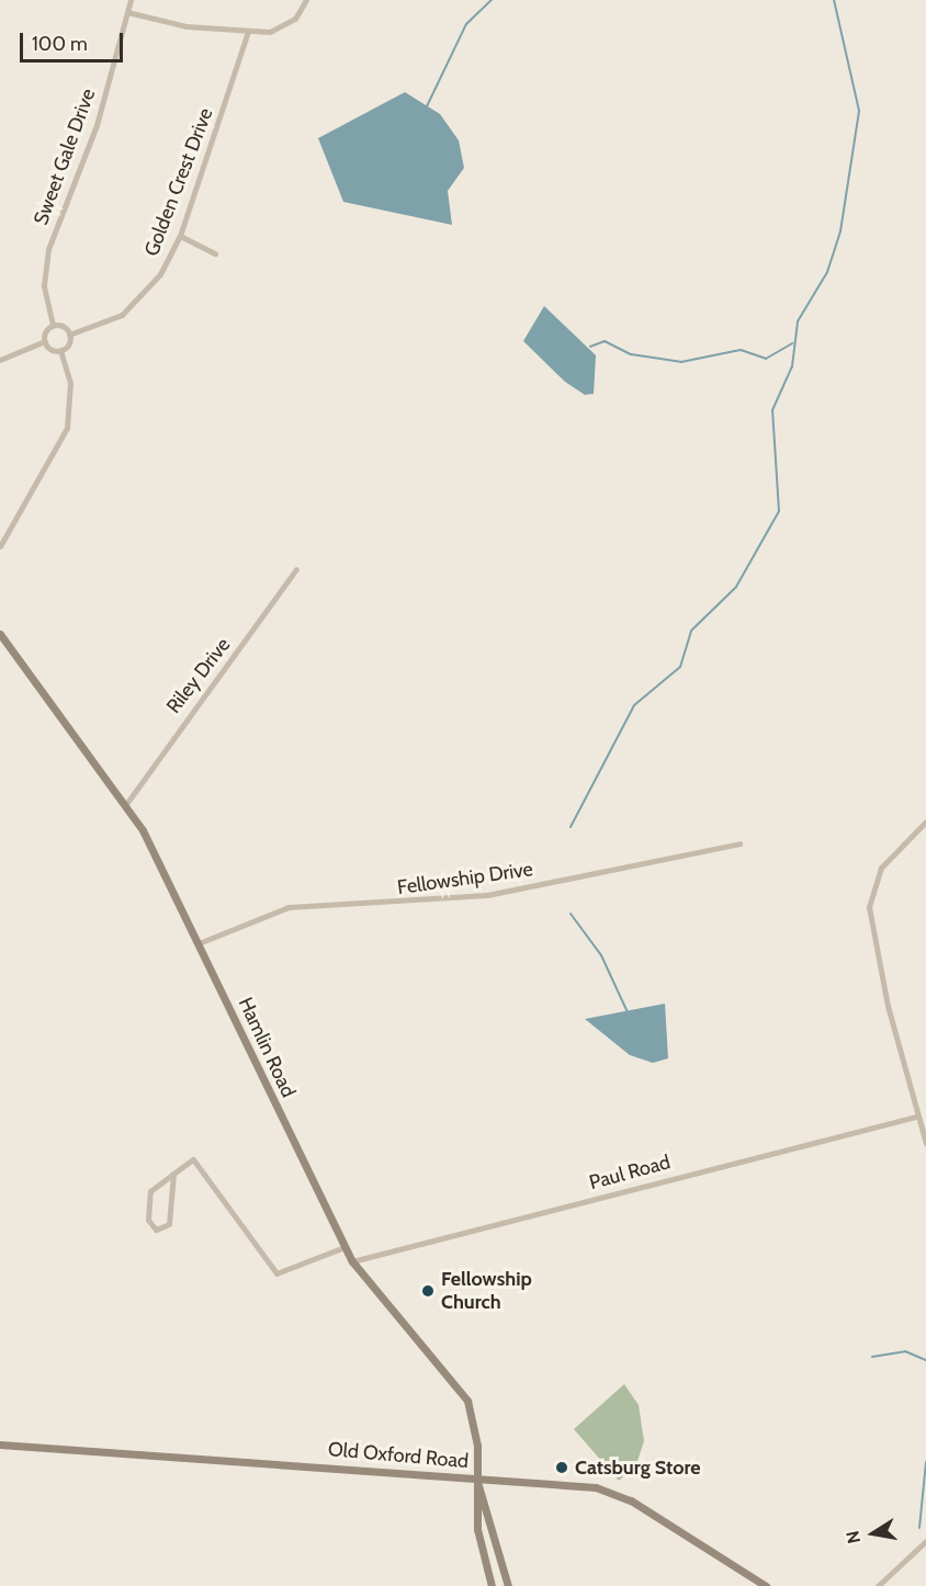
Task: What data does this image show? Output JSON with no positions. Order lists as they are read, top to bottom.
{
  "streets": {
    "street": [
      "Sweet Gale Drive",
      "Golden Crest Drive",
      "Riley Drive",
      "Fellowship Drive",
      "Hamlin Road",
      "Paul Road",
      "Old Oxford Road"
    ]
  },
  "crossings": [
    ["Riley Drive", "Hamlin Road"],
    ["Fellowship Drive", "Hamlin Road"],
    ["Hamlin Road", "Paul Road"],
    ["Hamlin Road", "Old Oxford Road"]
  ],
  "places": ["Fellowship Church", "Catsburg Store"],
  "scale_bar": "100 m",
  "north": "left"
}
